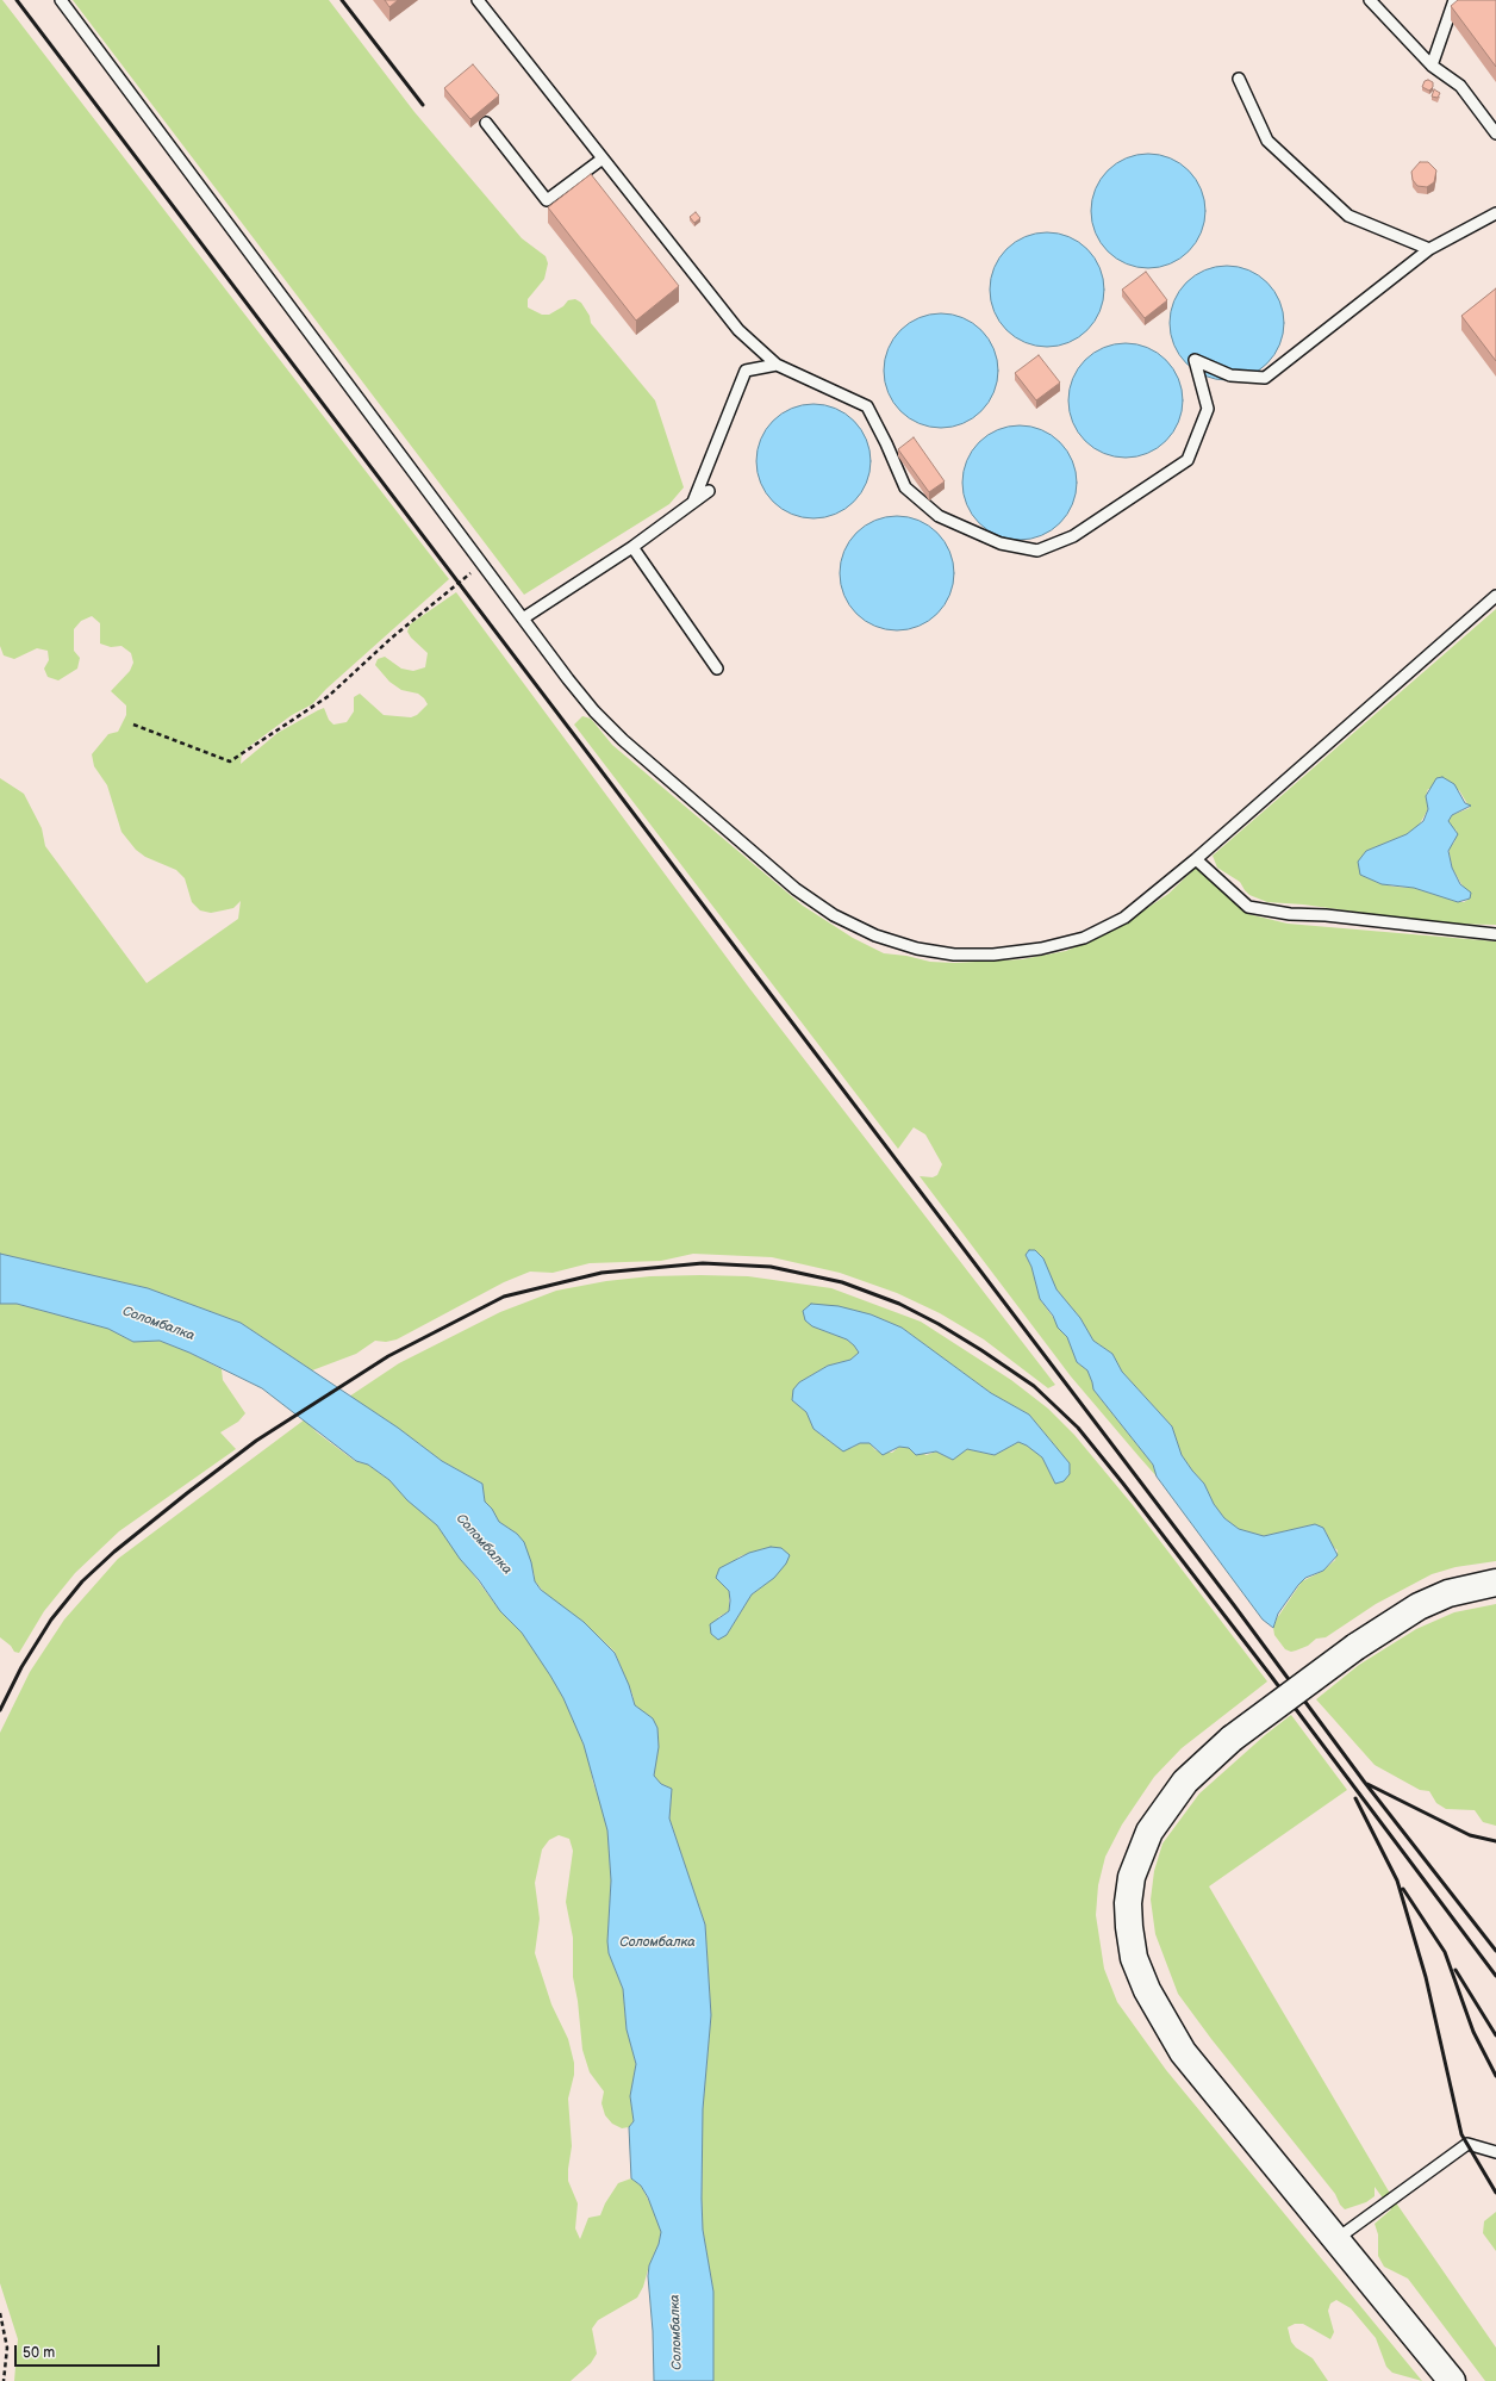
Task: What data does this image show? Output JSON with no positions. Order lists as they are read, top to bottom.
{
  "water": ["Соломбалка"],
  "scale_bar": "50 m"
}
